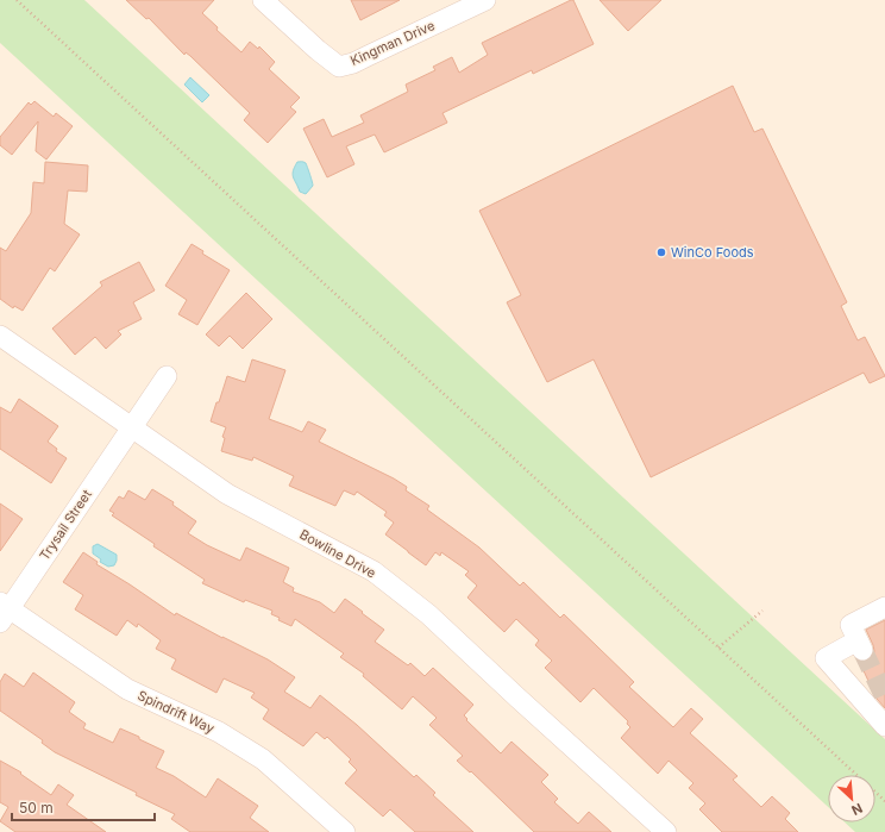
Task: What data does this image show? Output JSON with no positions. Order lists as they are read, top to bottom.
{
  "streets": {
    "street": [
      "Kingman Drive",
      "Trysail Street",
      "Bowline Drive",
      "Spindrift Way"
    ]
  },
  "crossings": [
    ["Trysail Street", "Bowline Drive"],
    ["Trysail Street", "Spindrift Way"]
  ],
  "places": ["WinCo Foods"],
  "scale_bar": "50 m",
  "north": "bottom right"
}
